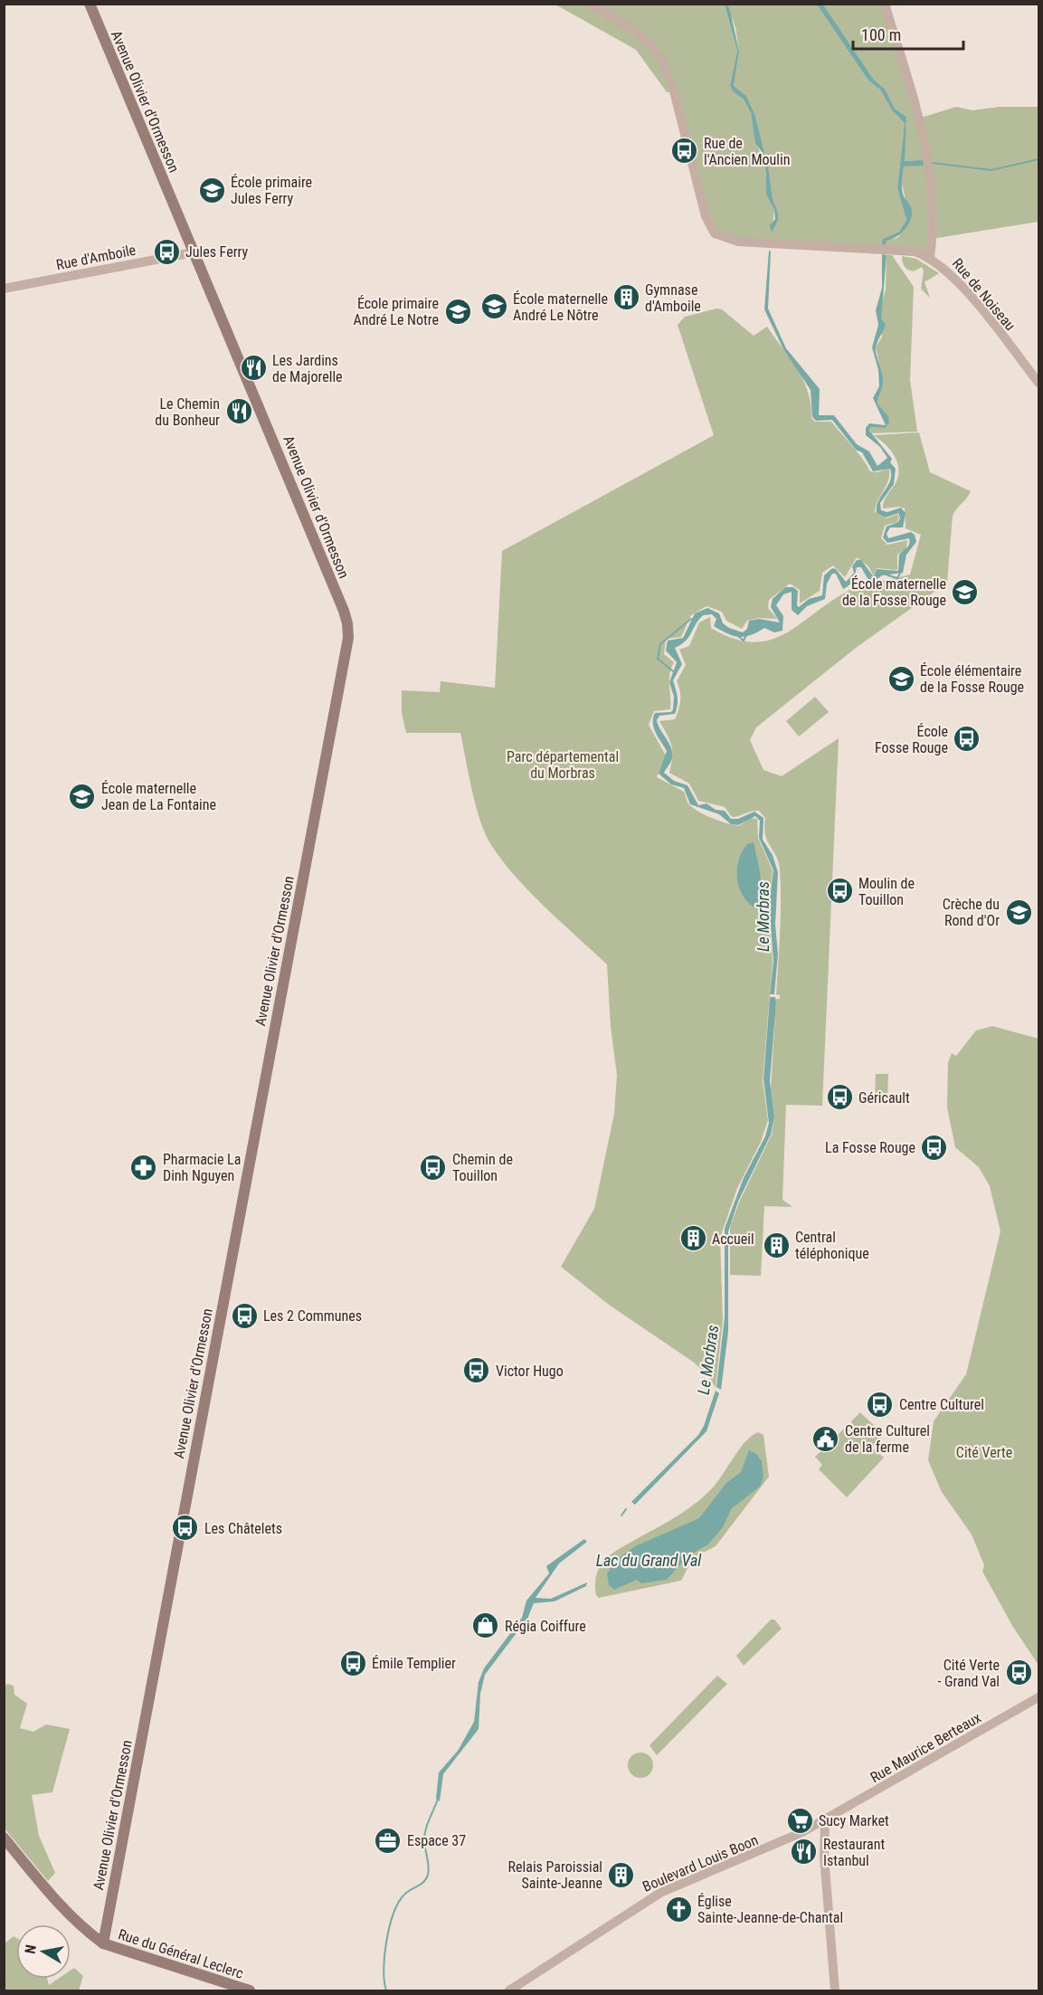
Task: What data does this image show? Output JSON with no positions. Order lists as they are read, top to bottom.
{
  "streets": {
    "main road": ["Avenue Olivier d'Ormesson", "Rue du Général Leclerc"],
    "street": [
      "Rue d'Amboile",
      "Rue de Noiseau",
      "Rue Maurice Berteaux",
      "Boulevard Louis Boon"
    ]
  },
  "crossings": [
    ["Avenue Olivier d'Ormesson", "Rue d'Amboile"],
    ["Avenue Olivier d'Ormesson", "Rue du Général Leclerc"],
    ["Rue Maurice Berteaux", "Boulevard Louis Boon"]
  ],
  "water": ["Le Morbras", "Lac du Grand Val"],
  "parks": ["Parc départemental du Morbras", "Cité Verte"],
  "places": {
    "bus stop": [
      "Rue de l'Ancien Moulin",
      "Jules Ferry",
      "École Fosse Rouge",
      "Moulin de Touillon",
      "Géricault",
      "La Fosse Rouge",
      "Chemin de Touillon",
      "Les 2 Communes",
      "Victor Hugo",
      "Centre Culturel",
      "Les Châtelets",
      "Émile Templier",
      "Cité Verte - Grand Val"
    ],
    "school or university": [
      "École primaire Jules Ferry",
      "École maternelle André Le Nôtre",
      "École primaire André Le Notre",
      "École maternelle de la Fosse Rouge",
      "École élémentaire de la Fosse Rouge",
      "École maternelle Jean de La Fontaine",
      "Crèche du Rond d'Or"
    ],
    "building": [
      "Gymnase d'Amboile",
      "Accueil",
      "Central téléphonique",
      "Relais Paroissial Sainte-Jeanne"
    ],
    "restaurant": ["Les Jardins de Majorelle", "Le Chemin du Bonheur", "Restaurant Istanbul"],
    "pharmacy": ["Pharmacie La Dinh Nguyen"],
    "public building": ["Centre Culturel de la ferme"],
    "shop": ["Régia Coiffure"],
    "supermarket": ["Sucy Market"],
    "office": ["Espace 37"],
    "church": ["Église Sainte-Jeanne-de-Chantal"]
  },
  "scale_bar": "100 m",
  "north": "left"
}
